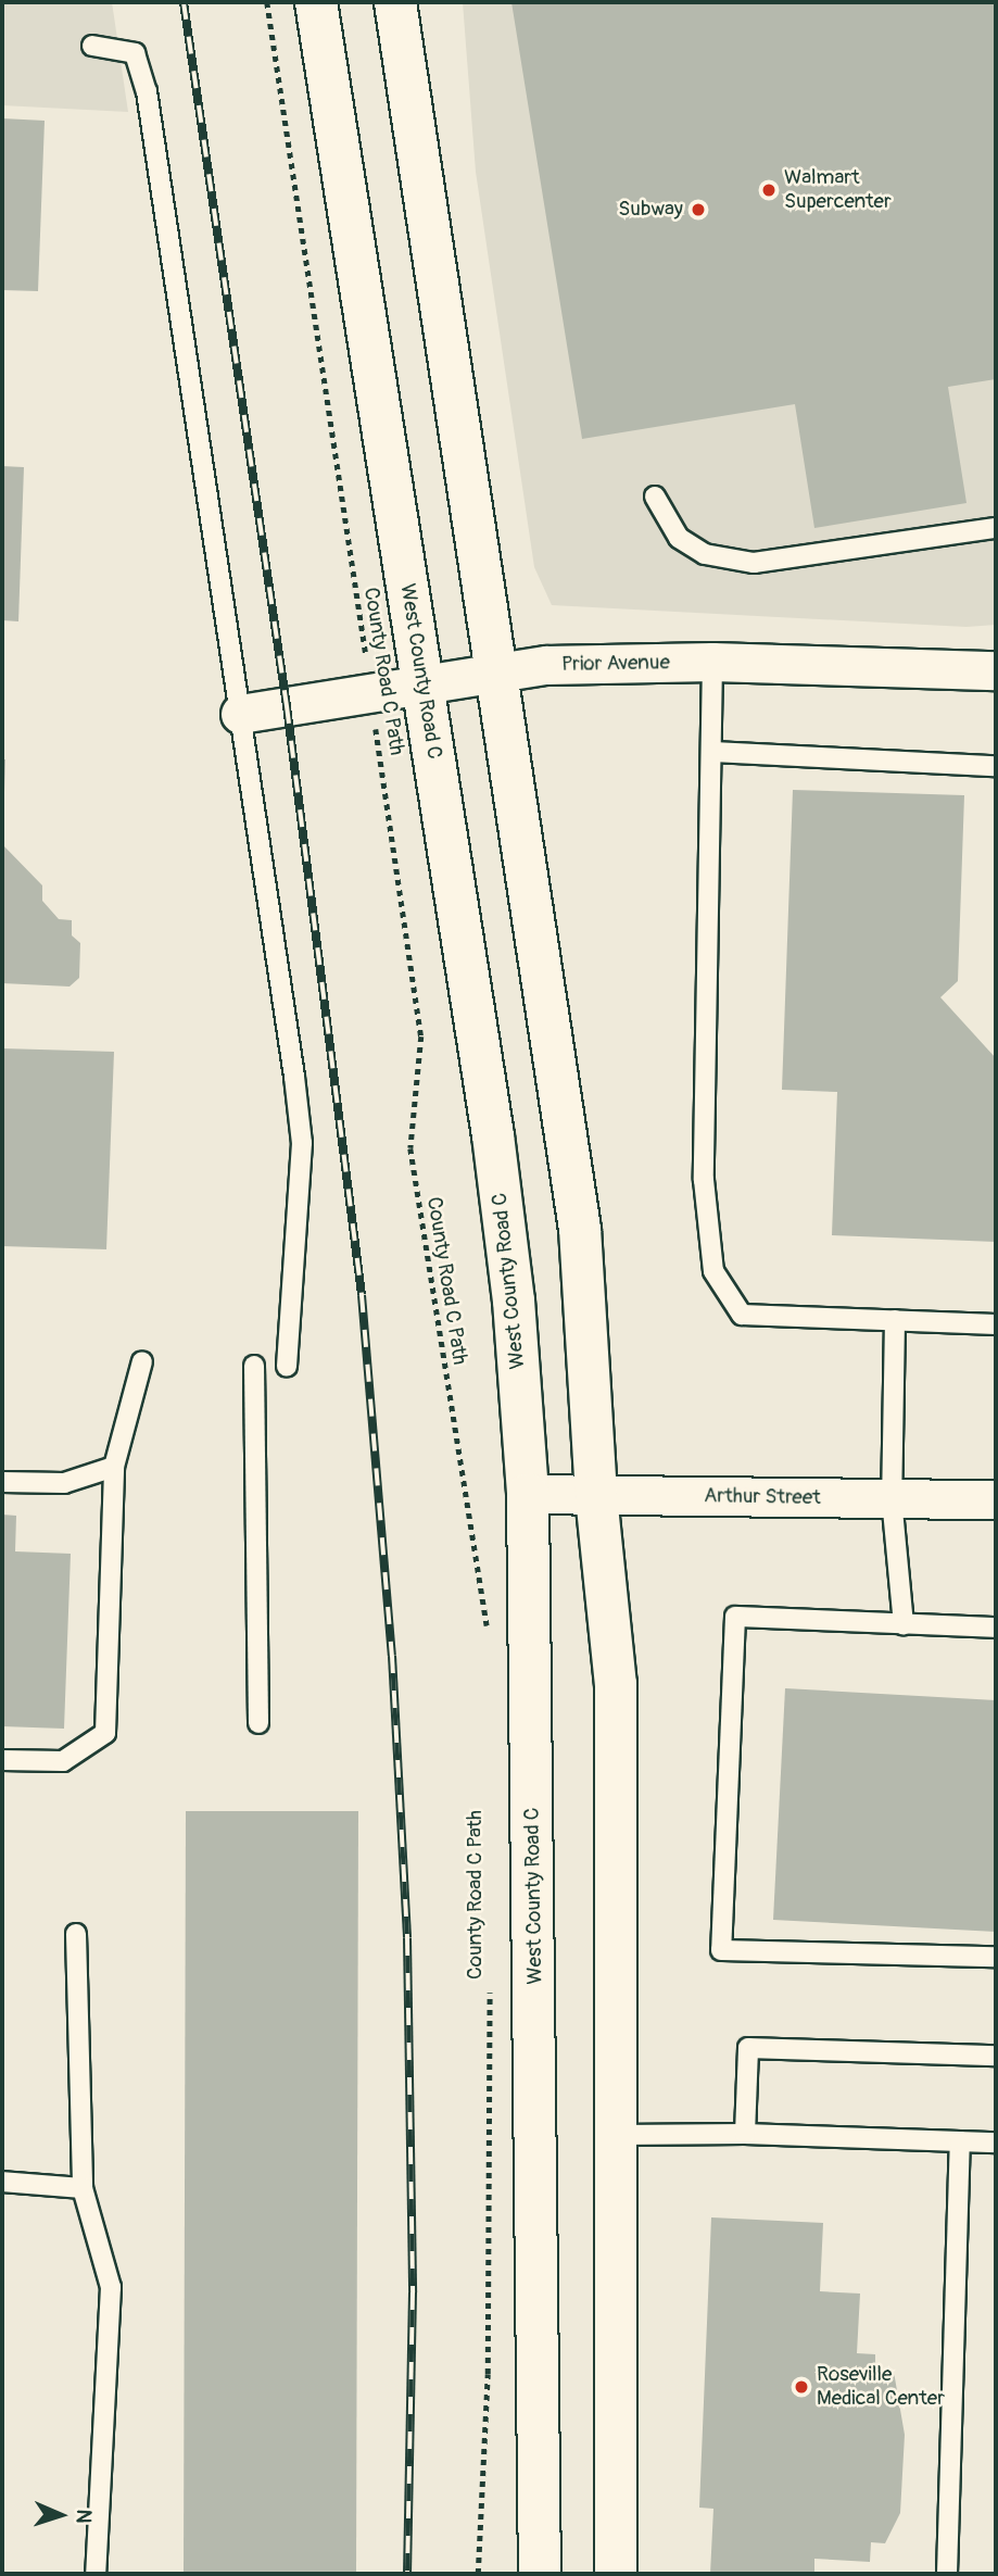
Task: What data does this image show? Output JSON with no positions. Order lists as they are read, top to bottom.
{
  "streets": {
    "main road": ["West County Road C"],
    "street": ["Prior Avenue", "Arthur Street"],
    "path": ["County Road C Path"]
  },
  "crossings": [
    ["Prior Avenue", "County Road C Path"],
    ["Prior Avenue", "West County Road C"],
    ["West County Road C", "Arthur Street"]
  ],
  "places": ["Walmart Supercenter", "Subway", "Roseville Medical Center"],
  "north": "right"
}
